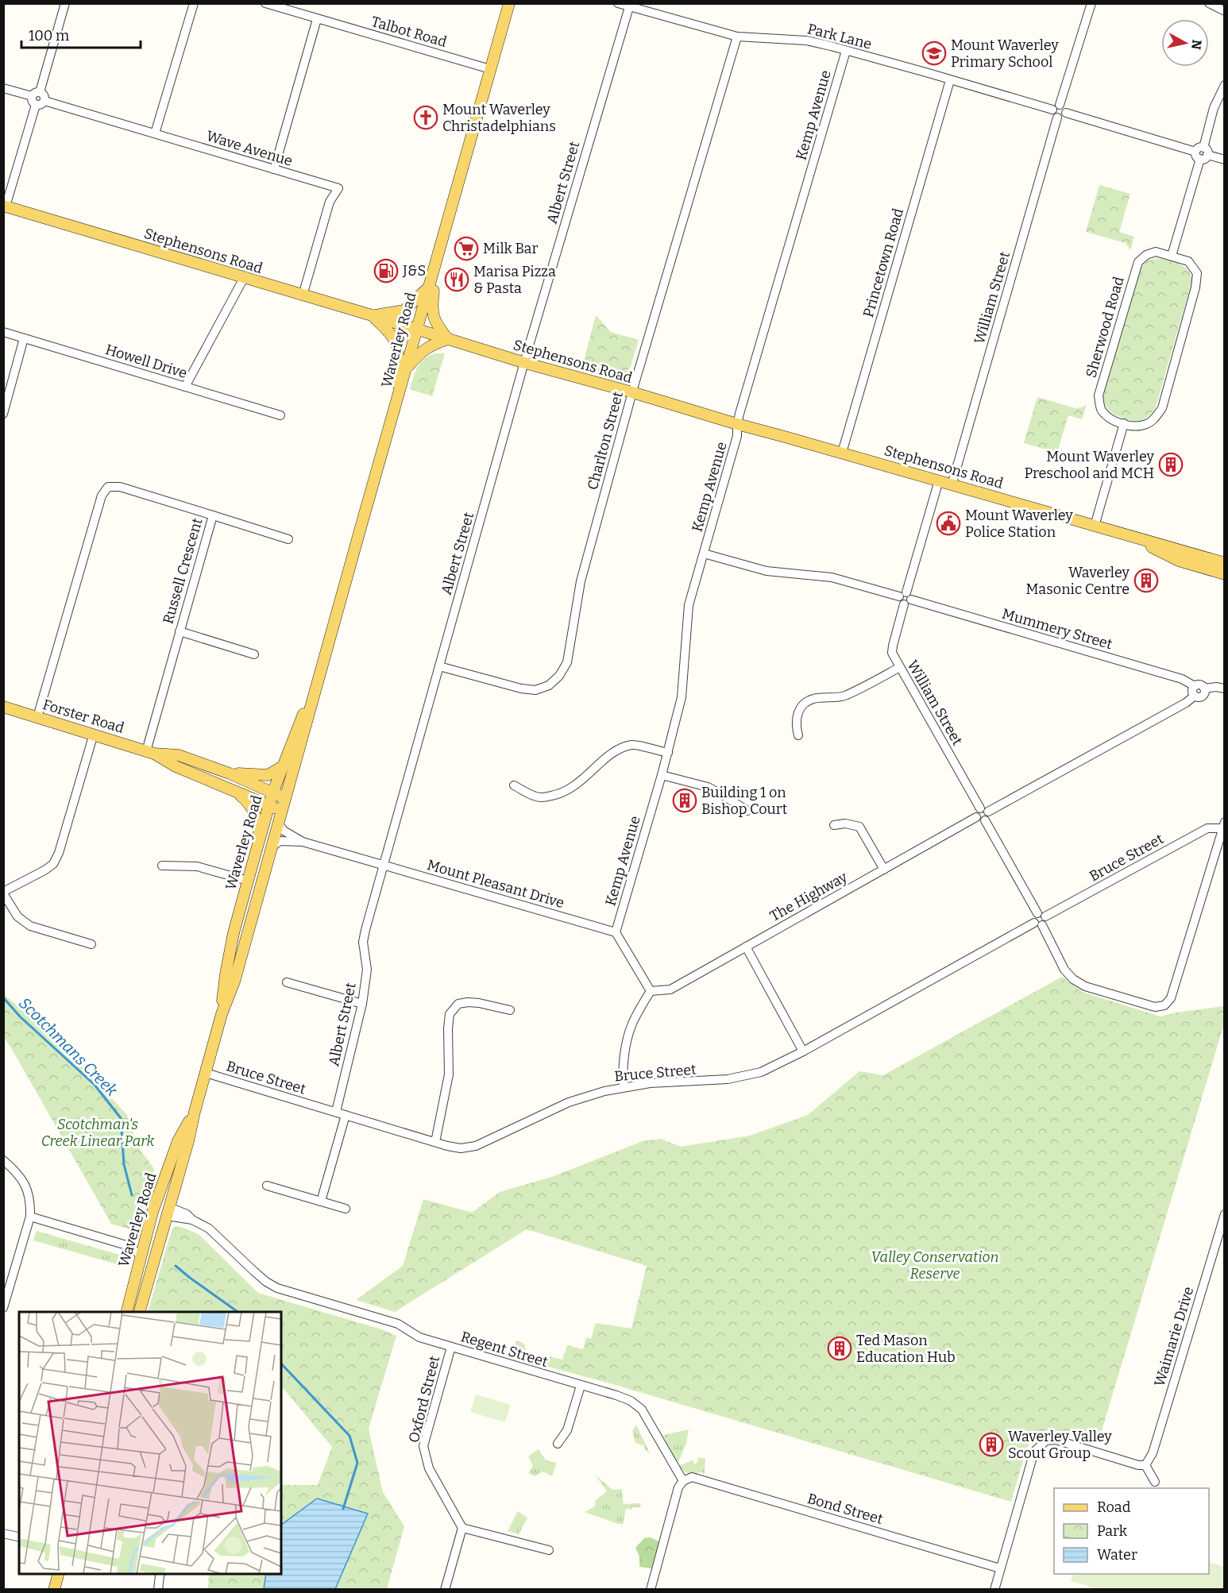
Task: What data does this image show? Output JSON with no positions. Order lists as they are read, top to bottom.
{
  "streets": {
    "main road": ["Stephensons Road", "Waverley Road", "Forster Road"],
    "street": [
      "Talbot Road",
      "Park Lane",
      "Kemp Avenue",
      "Wave Avenue",
      "Albert Street",
      "Princetown Road",
      "William Street",
      "Sherwood Road",
      "Howell Drive",
      "Charlton Street",
      "Russell Crescent",
      "Mummery Street",
      "Bruce Street",
      "Mount Pleasant Drive",
      "The Highway",
      "Waimarie Drive",
      "Regent Street",
      "Oxford Street",
      "Bond Street"
    ]
  },
  "crossings": [
    ["Talbot Road", "Waverley Road"],
    ["Park Lane", "Kemp Avenue"],
    ["Park Lane", "Albert Street"],
    ["Park Lane", "Princetown Road"],
    ["Park Lane", "William Street"],
    ["Park Lane", "Charlton Street"],
    ["Kemp Avenue", "Stephensons Road"],
    ["Kemp Avenue", "Mummery Street"],
    ["Kemp Avenue", "Mount Pleasant Drive"],
    ["Wave Avenue", "Stephensons Road"],
    ["Albert Street", "Stephensons Road"],
    ["Albert Street", "Charlton Street"],
    ["Albert Street", "Bruce Street"],
    ["Albert Street", "Mount Pleasant Drive"],
    ["Stephensons Road", "Princetown Road"],
    ["Stephensons Road", "William Street"],
    ["Stephensons Road", "Waverley Road"],
    ["Stephensons Road", "Charlton Street"],
    ["William Street", "Mummery Street"],
    ["Waverley Road", "Forster Road"],
    ["Waverley Road", "Bruce Street"],
    ["Waverley Road", "Mount Pleasant Drive"],
    ["Waverley Road", "Regent Street"],
    ["Russell Crescent", "Forster Road"],
    ["Regent Street", "Oxford Street"],
    ["Regent Street", "Bond Street"]
  ],
  "water": ["Scotchmans Creek"],
  "parks": ["Scotchman's Creek Linear Park", "Valley Conservation Reserve"],
  "places": {
    "school or university": ["Mount Waverley Primary School"],
    "church": ["Mount Waverley Christadelphians"],
    "supermarket": ["Milk Bar"],
    "fuel station": ["J&S"],
    "restaurant": ["Marisa Pizza & Pasta"],
    "building": [
      "Mount Waverley Preschool and MCH",
      "Waverley Masonic Centre",
      "Building 1 on Bishop Court",
      "Ted Mason Education Hub",
      "Waverley Valley Scout Group"
    ],
    "public building": ["Mount Waverley Police Station"]
  },
  "legend": ["Road", "Park", "Water"],
  "scale_bar": "100 m",
  "north": "right"
}
